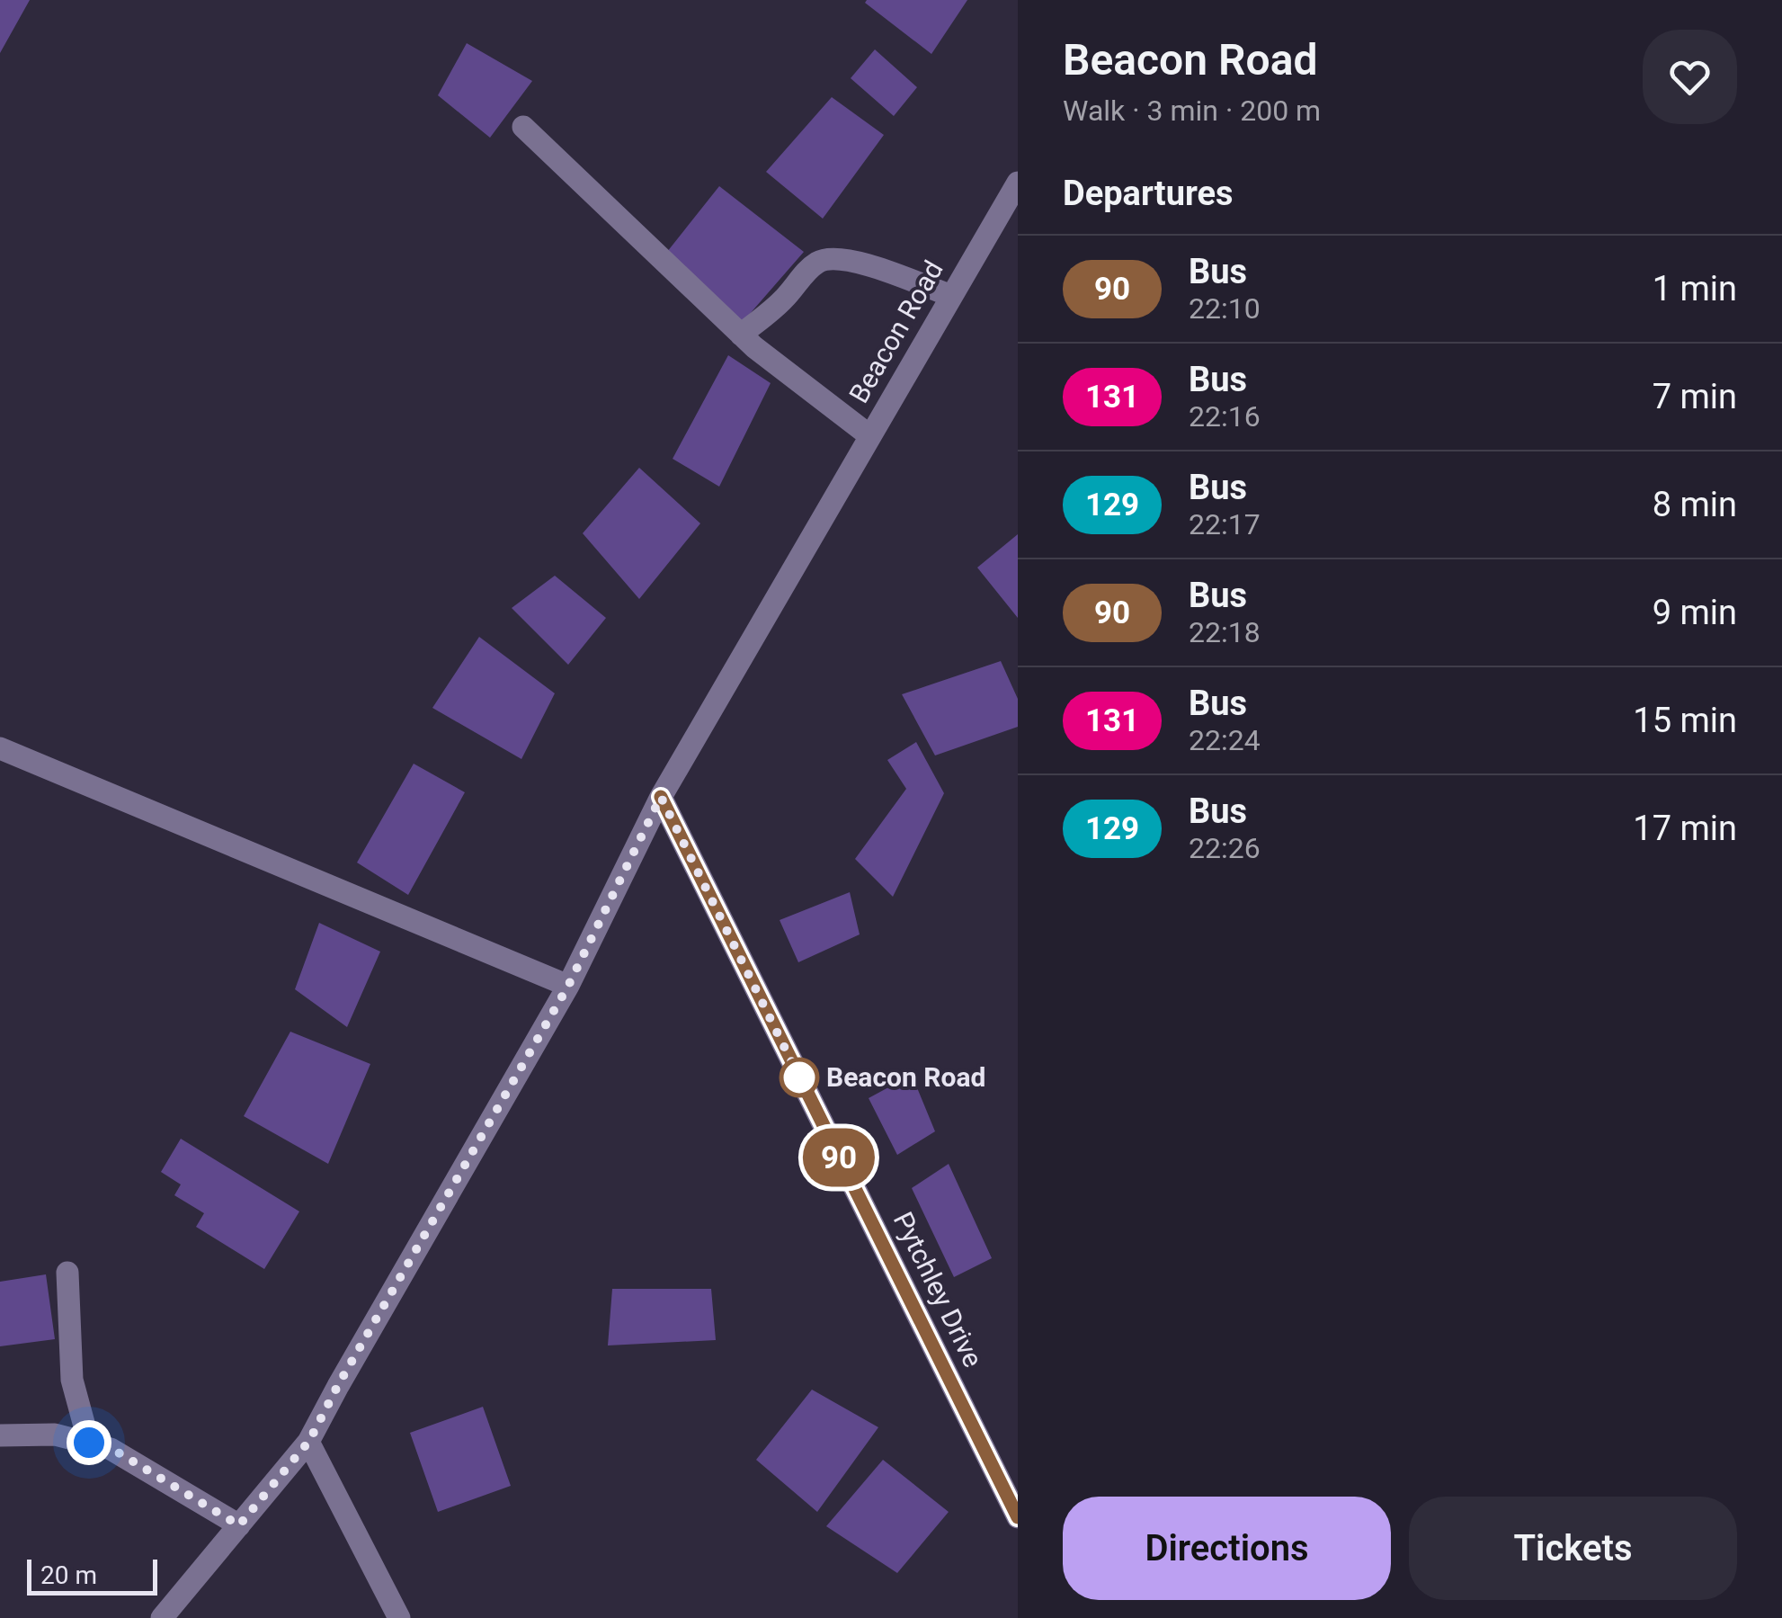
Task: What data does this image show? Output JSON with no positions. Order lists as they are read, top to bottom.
{
  "streets": {
    "street": ["Beacon Road", "Pytchley Drive"]
  },
  "crossings": [
    ["Beacon Road", "Pytchley Drive"]
  ],
  "places": ["Beacon Road"],
  "lines": ["bus line 90"],
  "scale_bar": "20 m",
  "page": {
    "on_map": "90",
    "heading": [
      ["Beacon Road", "Walk · 3 min · 200 m"],
      "Departures"
    ],
    "list": [
      {
        "mark": "90",
        "name": "Bus",
        "note": "22:10",
        "value": "1 min"
      },
      {
        "mark": "131",
        "name": "Bus",
        "note": "22:16",
        "value": "7 min"
      },
      {
        "mark": "129",
        "name": "Bus",
        "note": "22:17",
        "value": "8 min"
      },
      {
        "mark": "90",
        "name": "Bus",
        "note": "22:18",
        "value": "9 min"
      },
      {
        "mark": "131",
        "name": "Bus",
        "note": "22:24",
        "value": "15 min"
      },
      {
        "mark": "129",
        "name": "Bus",
        "note": "22:26",
        "value": "17 min"
      }
    ],
    "buttons": ["Directions", "Tickets"],
    "scale": "20 m"
  }
}
